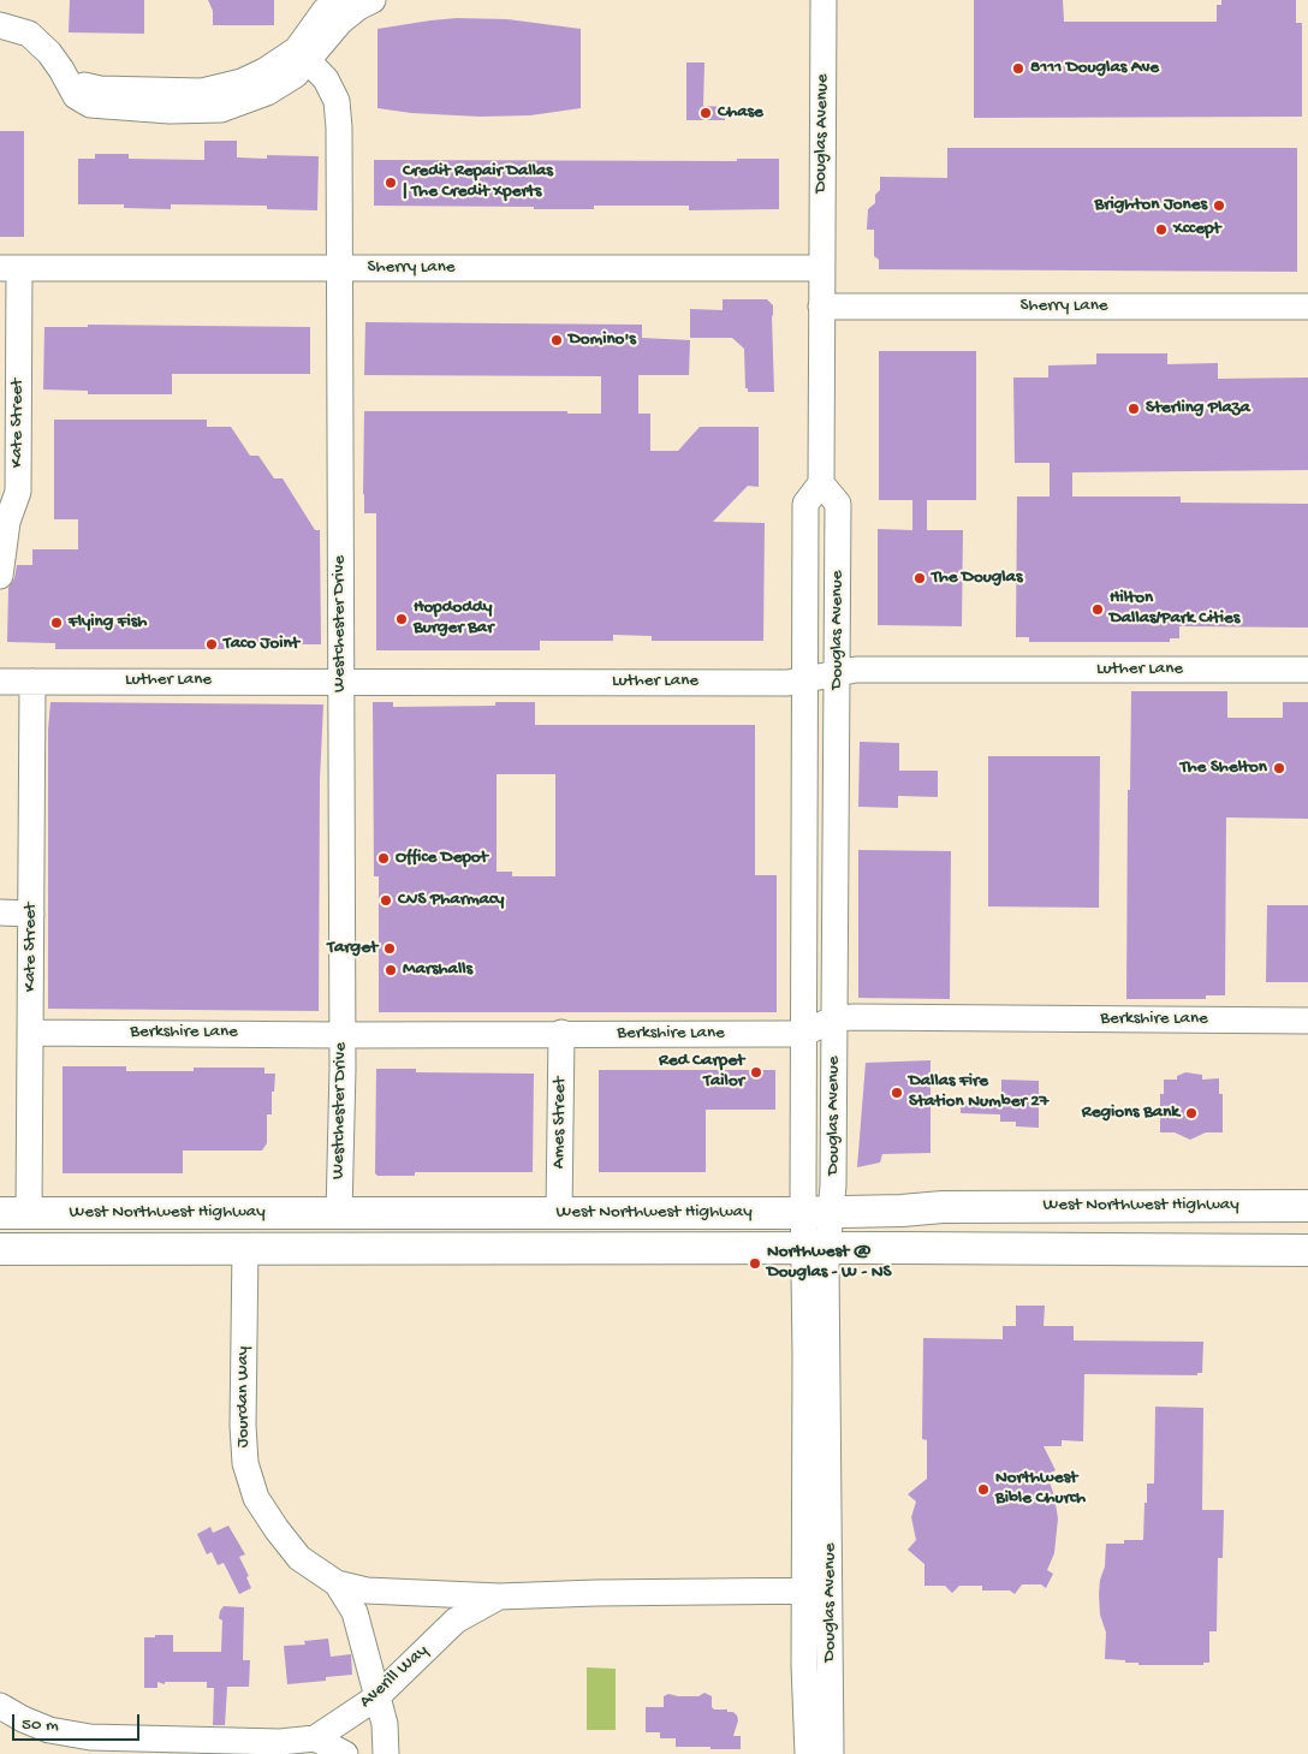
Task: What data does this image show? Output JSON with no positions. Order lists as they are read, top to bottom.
{
  "streets": {
    "main road": ["West Northwest Highway"],
    "street": [
      "Douglas Avenue",
      "Sherry Lane",
      "Kate Street",
      "Westchester Drive",
      "Luther Lane",
      "Berkshire Lane",
      "Ames Street",
      "Jourdan Way",
      "Averill Way"
    ]
  },
  "crossings": [
    ["Douglas Avenue", "Sherry Lane"],
    ["Douglas Avenue", "Luther Lane"],
    ["Douglas Avenue", "Berkshire Lane"],
    ["Douglas Avenue", "West Northwest Highway"],
    ["Douglas Avenue", "Averill Way"],
    ["Sherry Lane", "Kate Street"],
    ["Sherry Lane", "Westchester Drive"],
    ["Kate Street", "Luther Lane"],
    ["Kate Street", "Berkshire Lane"],
    ["Kate Street", "West Northwest Highway"],
    ["Westchester Drive", "Luther Lane"],
    ["Westchester Drive", "Berkshire Lane"],
    ["Westchester Drive", "West Northwest Highway"],
    ["Berkshire Lane", "Ames Street"],
    ["Ames Street", "West Northwest Highway"],
    ["West Northwest Highway", "Jourdan Way"],
    ["Jourdan Way", "Averill Way"]
  ],
  "places": [
    "8111 Douglas Ave",
    "Chase",
    "Credit Repair Dallas | The Credit Xperts",
    "Brighton Jones",
    "Xccept",
    "Domino's",
    "Sterling Plaza",
    "The Douglas",
    "Hilton Dallas/Park Cities",
    "Hopdoddy Burger Bar",
    "Flying Fish",
    "Taco Joint",
    "The Shelton",
    "Office Depot",
    "CVS Pharmacy",
    "Target",
    "Marshalls",
    "Red Carpet Tailor",
    "Dallas Fire Station Number 27",
    "Regions Bank",
    "Northwest @ Douglas - W - NS",
    "Northwest Bible Church"
  ],
  "scale_bar": "50 m"
}
